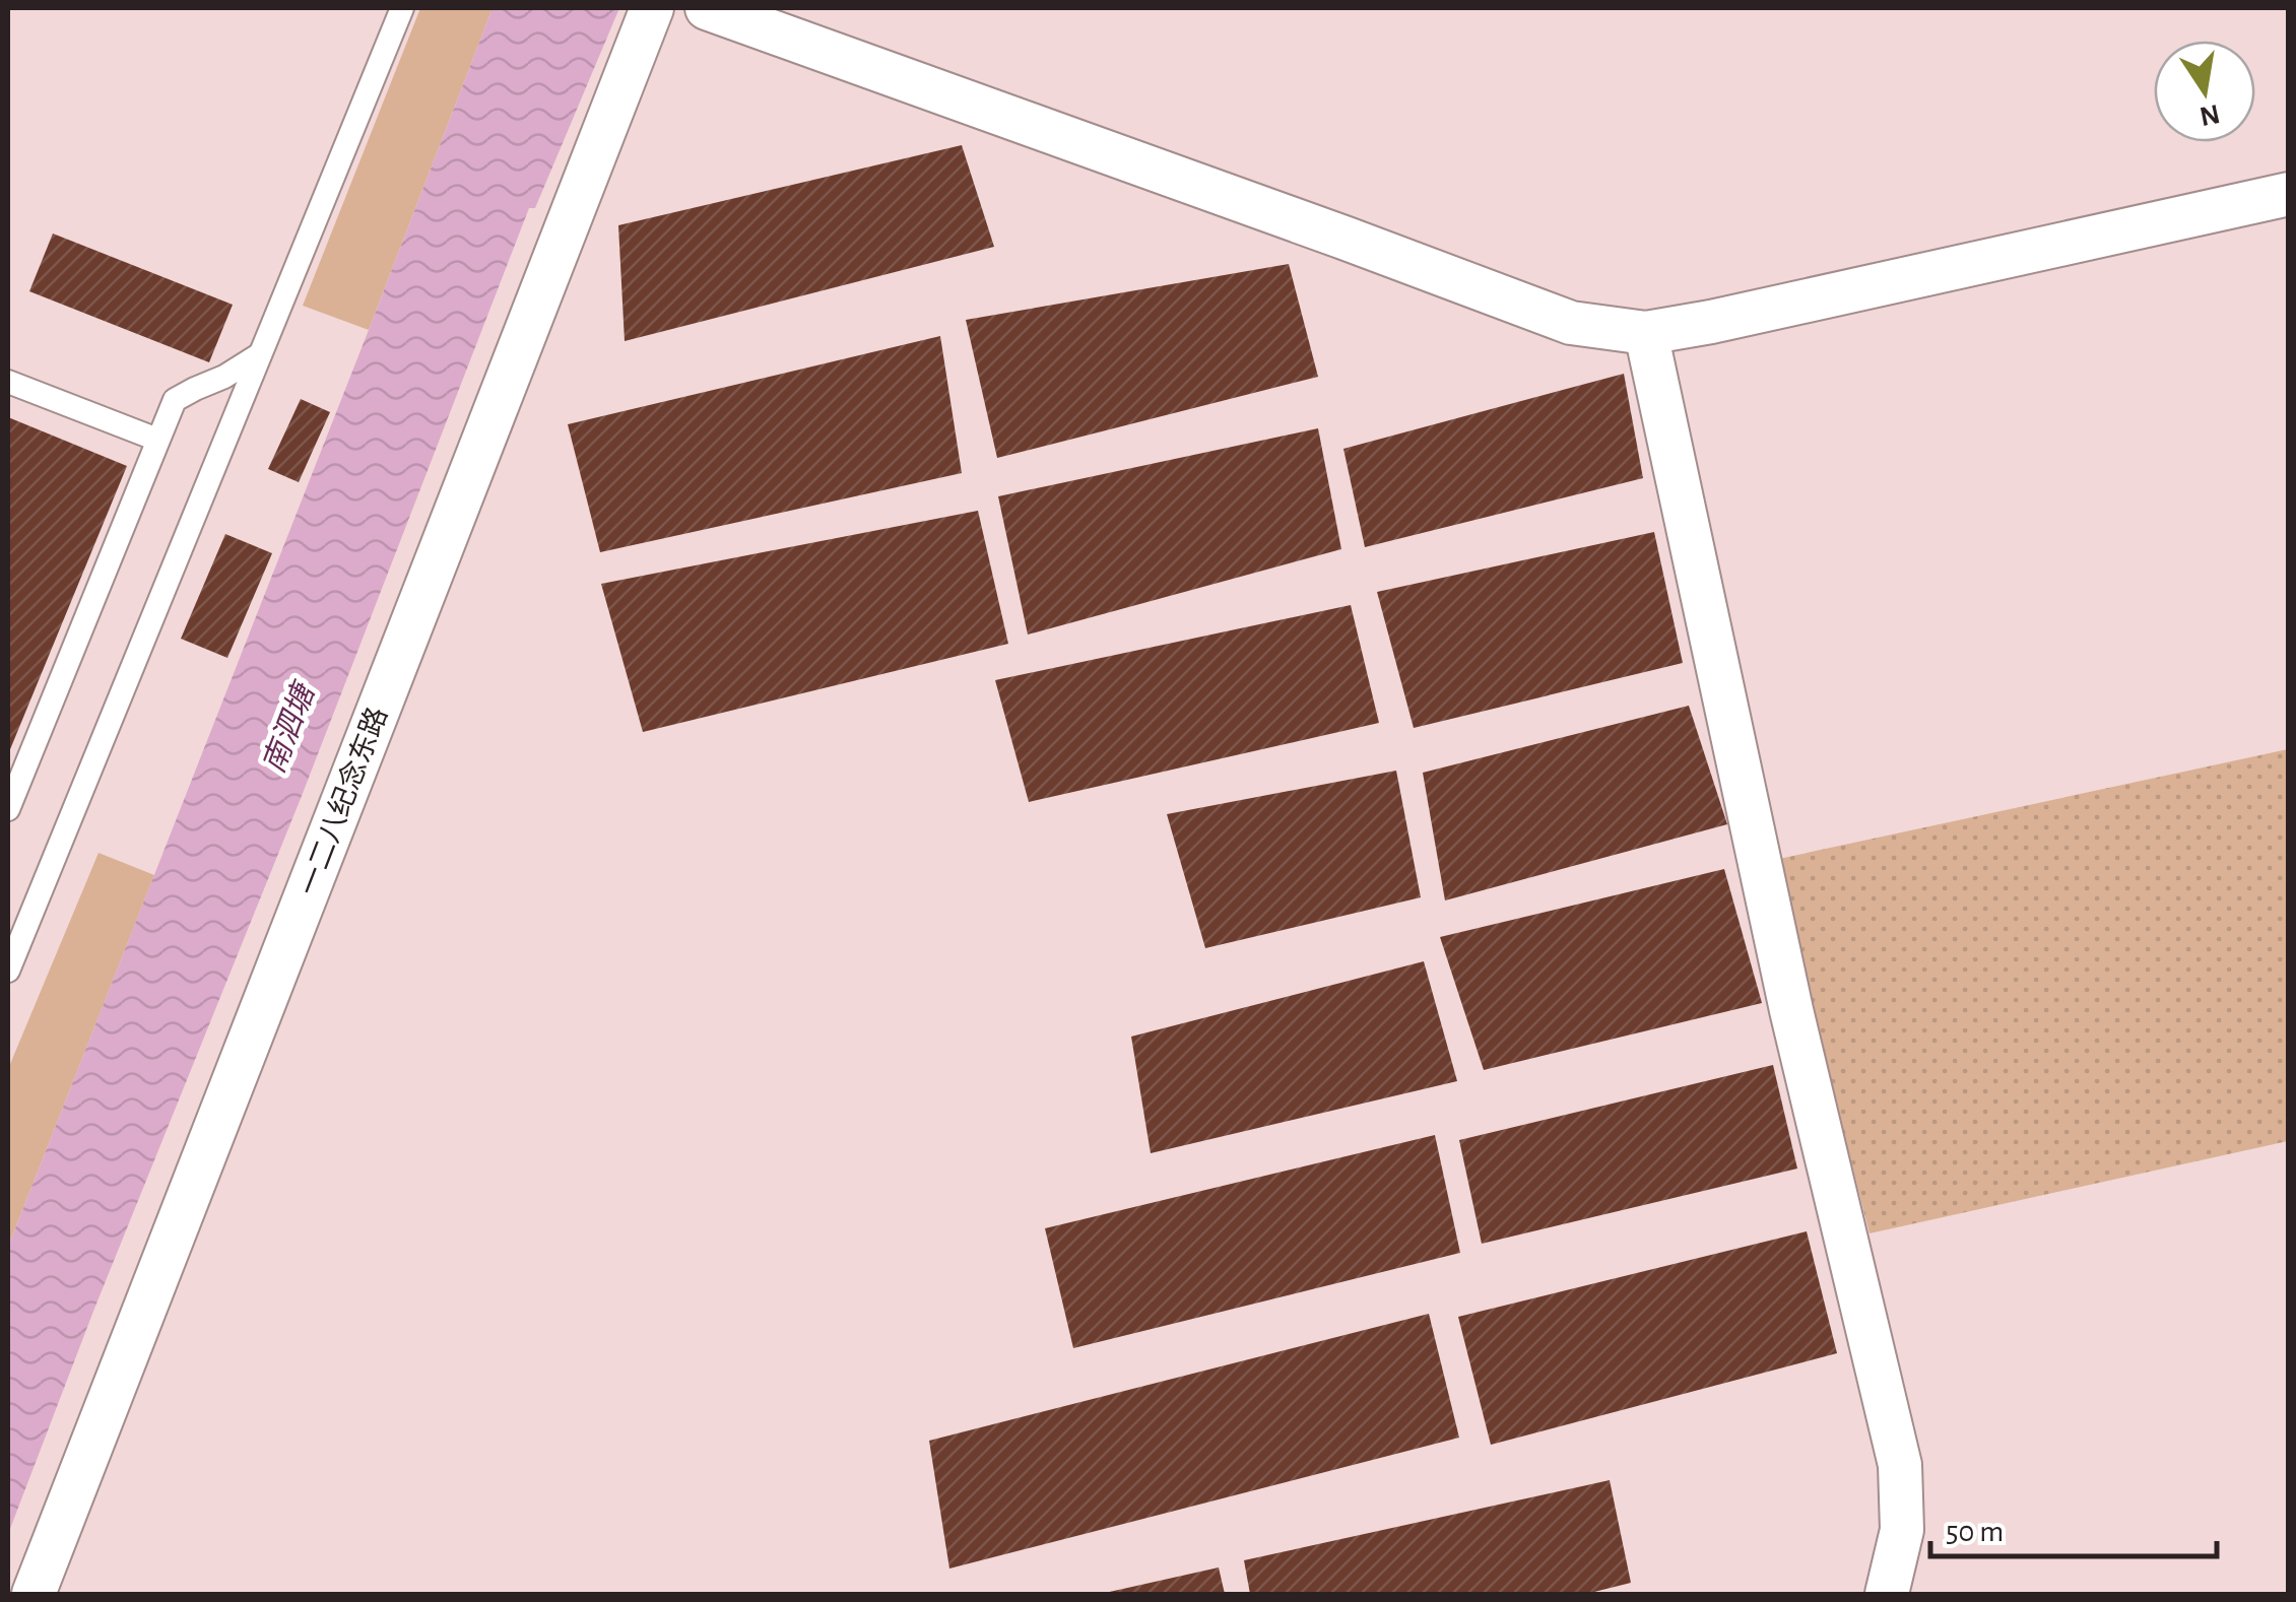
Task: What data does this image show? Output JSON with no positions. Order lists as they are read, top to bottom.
{
  "streets": {
    "street": ["一二八纪念东路"]
  },
  "water": ["南泗塘"],
  "scale_bar": "50 m",
  "north": "bottom"
}
